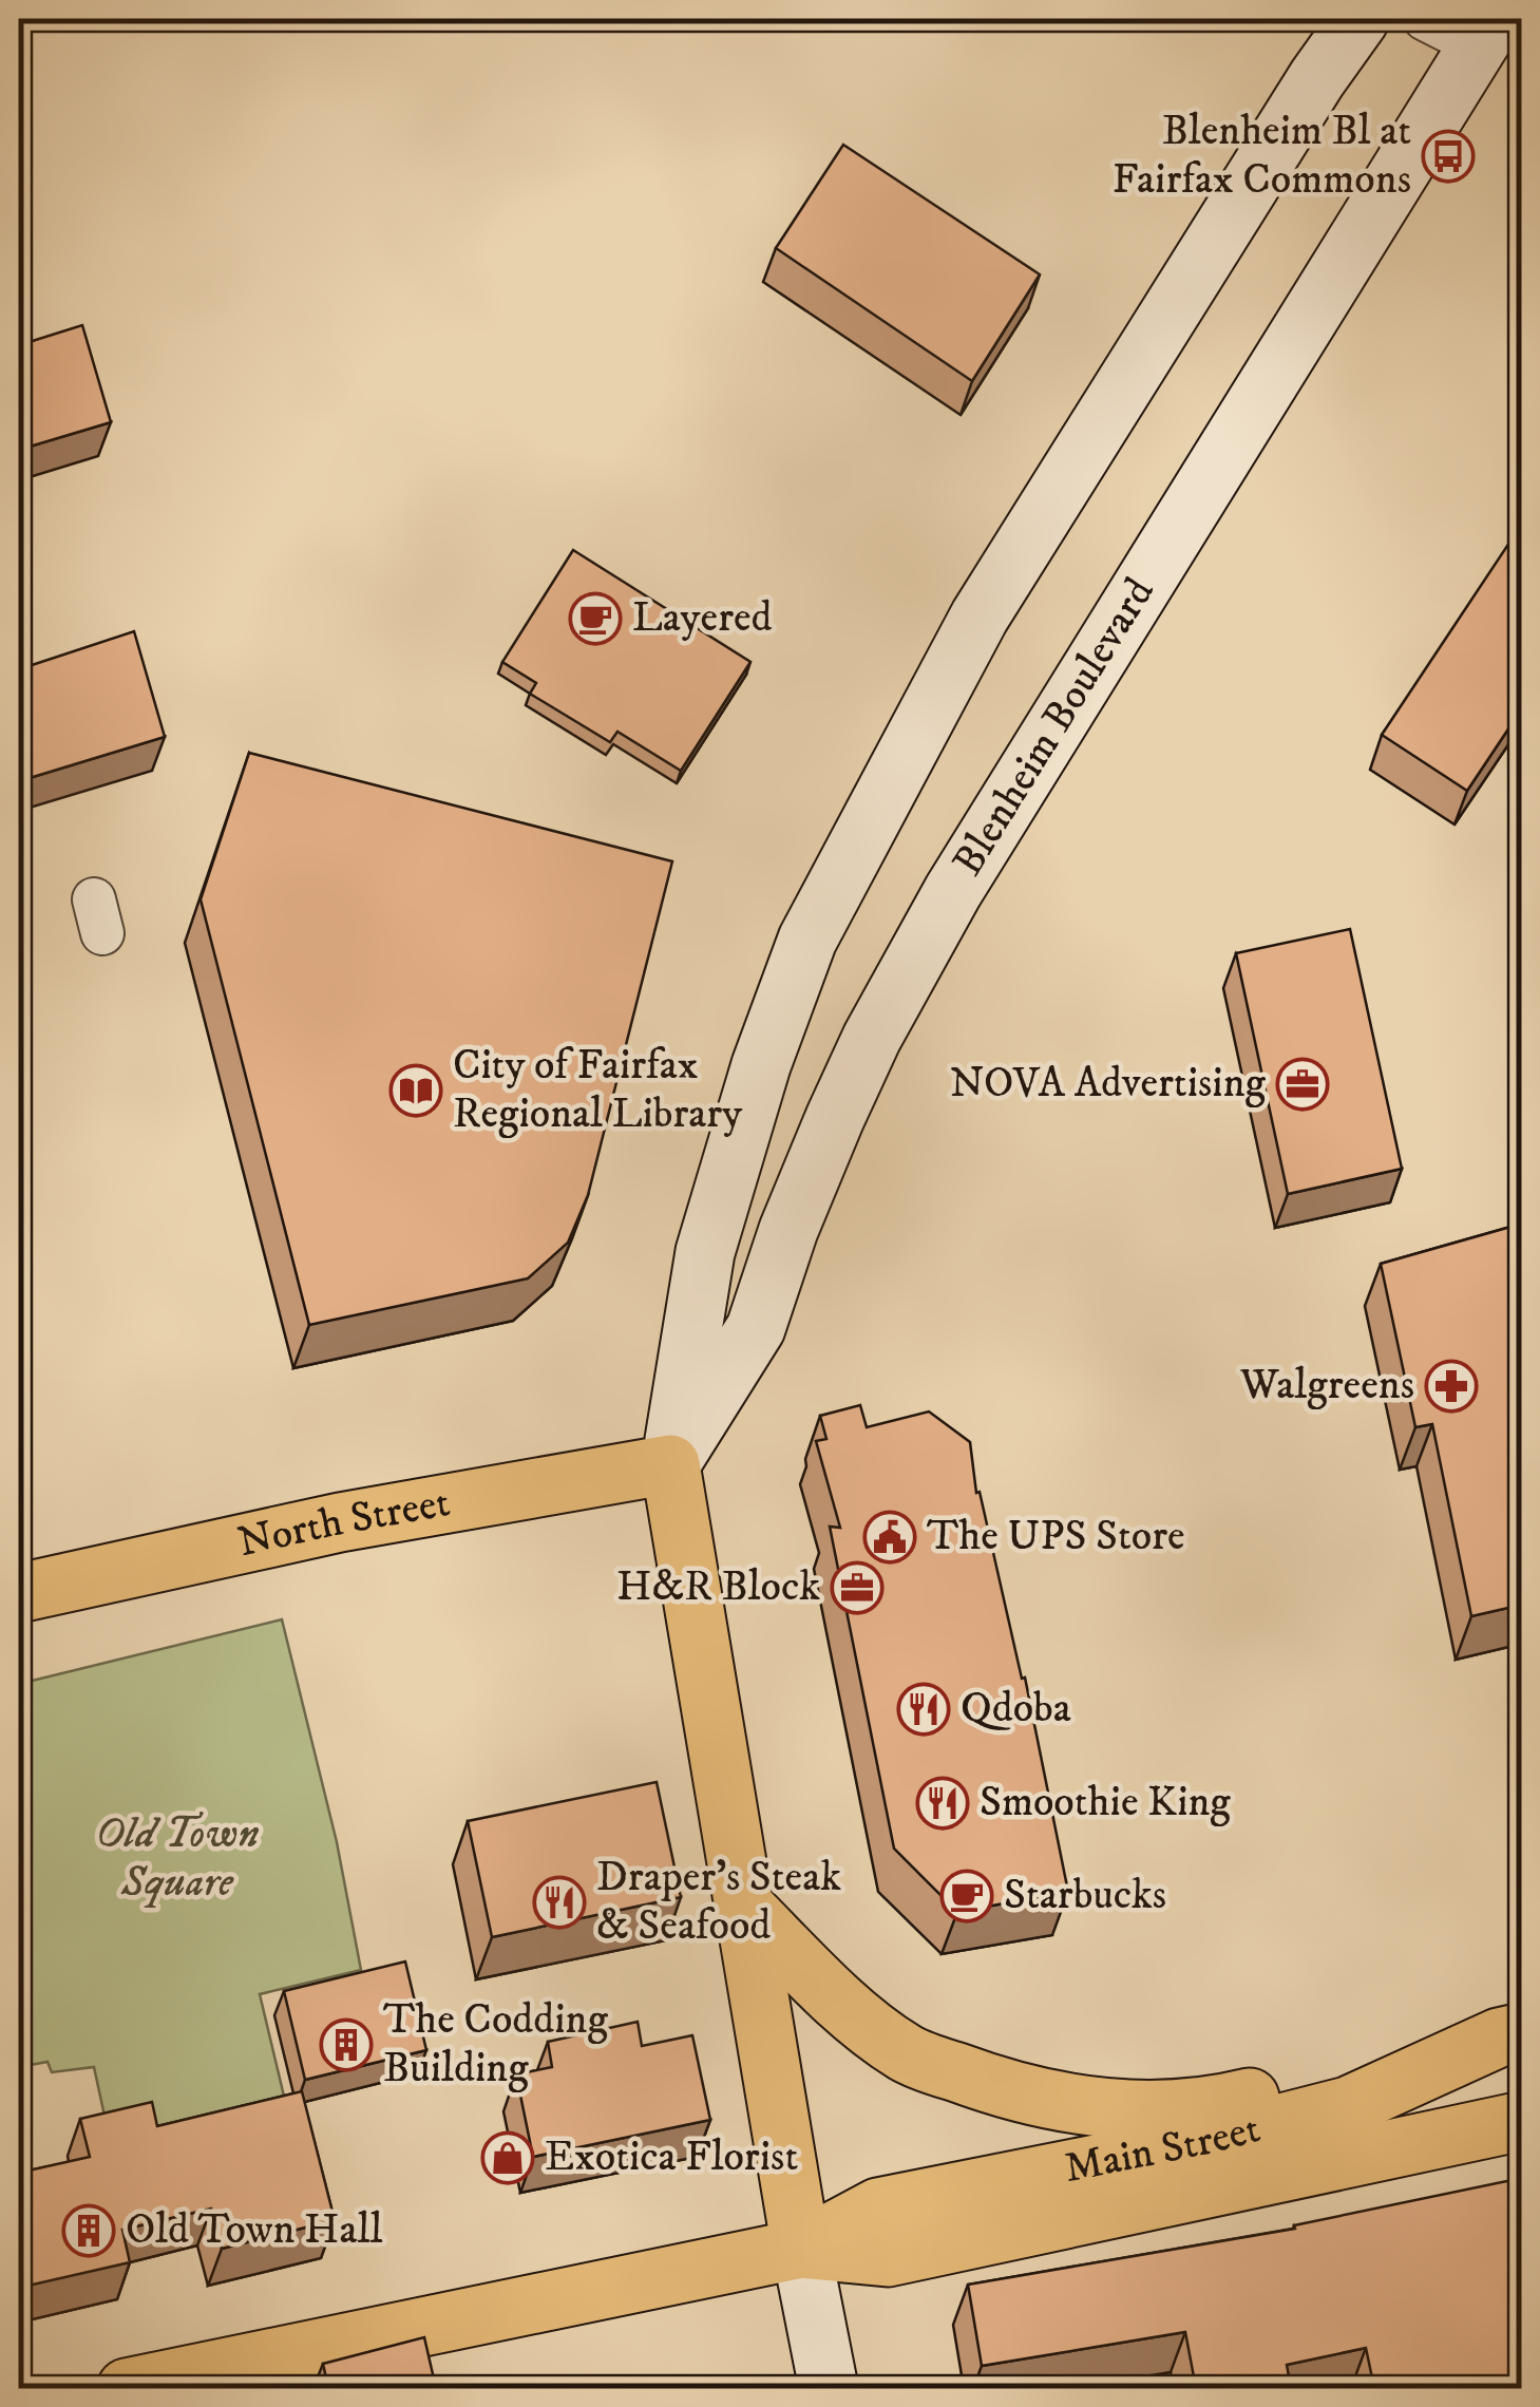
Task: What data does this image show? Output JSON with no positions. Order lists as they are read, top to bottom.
{
  "streets": {
    "main road": ["Blenheim Boulevard", "North Street", "Main Street"]
  },
  "crossings": [
    ["Blenheim Boulevard", "North Street"]
  ],
  "parks": ["Old Town Square"],
  "places": {
    "bus stop": ["Blenheim Bl at Fairfax Commons"],
    "cafe": ["Layered", "Starbucks"],
    "office": ["NOVA Advertising", "H&R Block"],
    "library": ["City of Fairfax Regional Library"],
    "pharmacy": ["Walgreens"],
    "public building": ["The UPS Store"],
    "restaurant": ["Qdoba", "Smoothie King", "Draper’s Steak & Seafood"],
    "building": ["The Codding Building", "Old Town Hall"],
    "shop": ["Exotica Florist"]
  }
}
